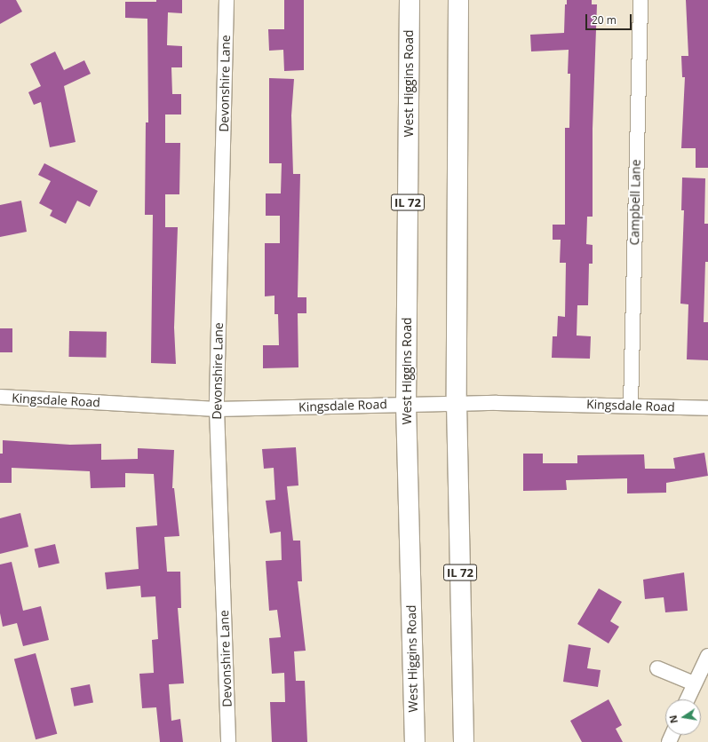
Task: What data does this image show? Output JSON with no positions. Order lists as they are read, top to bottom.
{
  "streets": {
    "main road": ["West Higgins Road", "IL 72"],
    "street": ["Devonshire Lane", "Campbell Lane", "Kingsdale Road"]
  },
  "crossings": [
    ["Devonshire Lane", "Kingsdale Road"],
    ["West Higgins Road", "Kingsdale Road"],
    ["IL 72", "Kingsdale Road"],
    ["Campbell Lane", "Kingsdale Road"]
  ],
  "scale_bar": "20 m",
  "north": "left"
}
